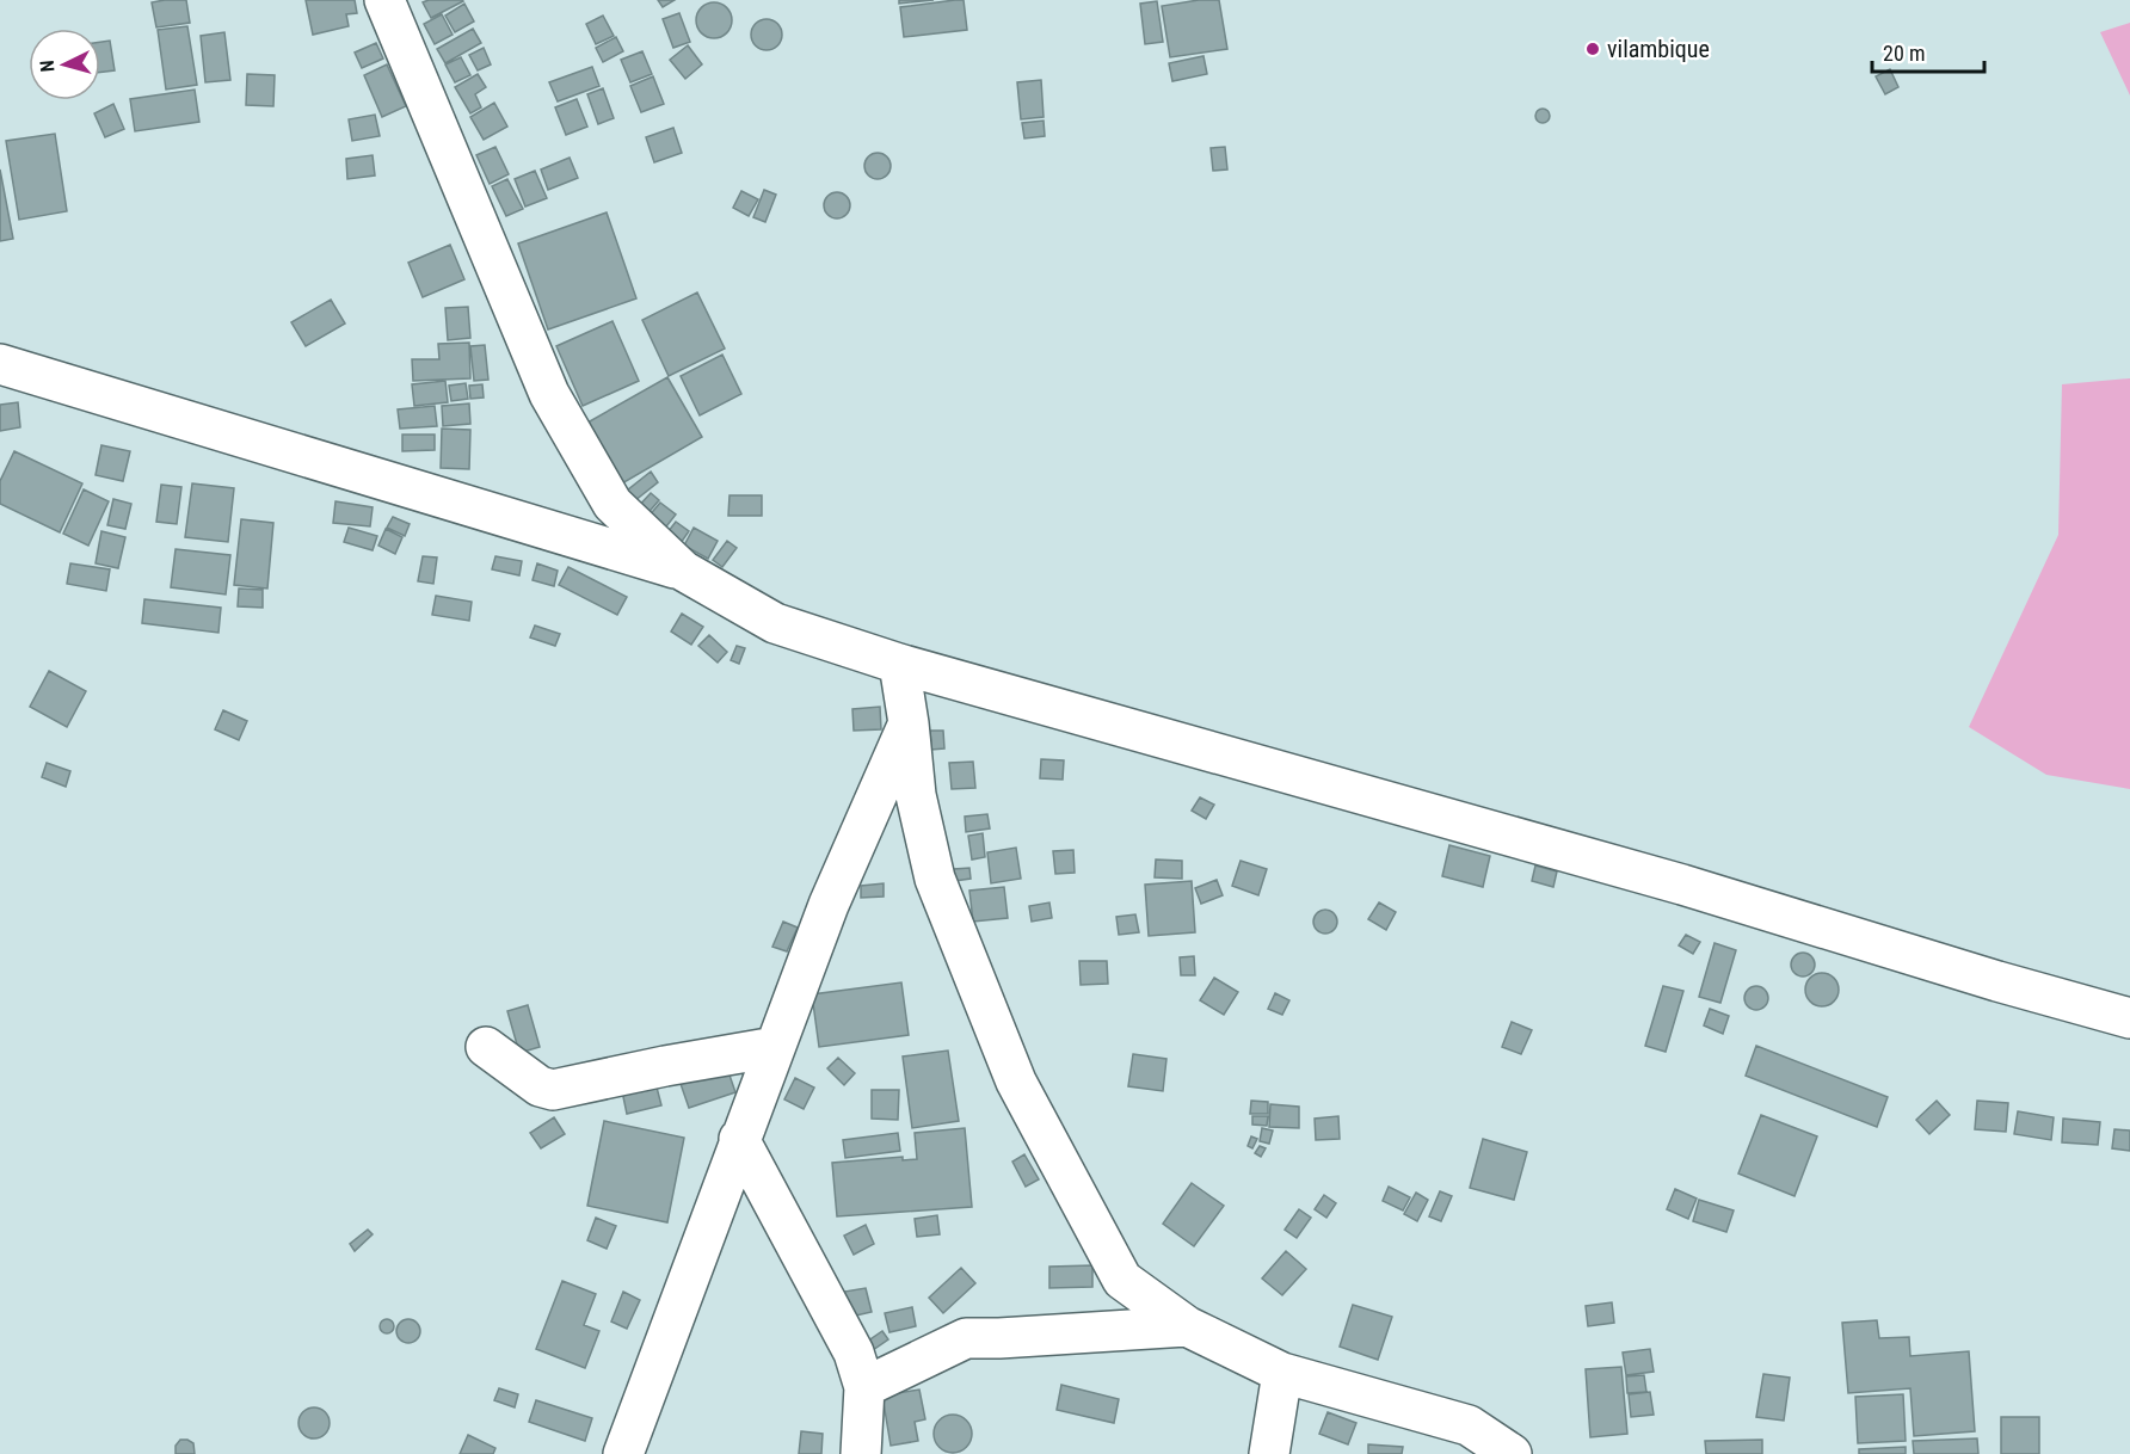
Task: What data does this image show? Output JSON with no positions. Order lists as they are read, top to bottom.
{
  "places": ["vilambique"],
  "scale_bar": "20 m",
  "north": "left"
}
